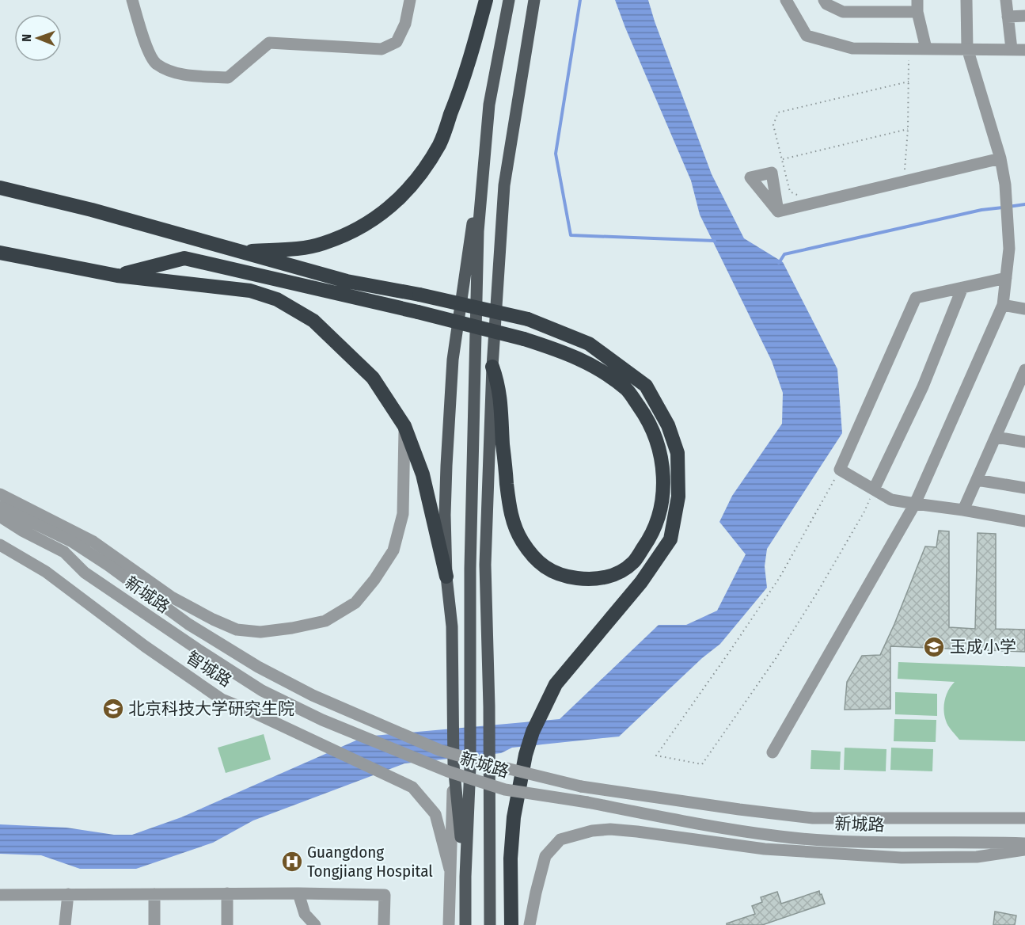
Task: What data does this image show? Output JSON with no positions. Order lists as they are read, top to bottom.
{
  "streets": {
    "street": ["新城路", "智城路"]
  },
  "places": {
    "school or university": ["玉成小学", "北京科技大学研究生院"],
    "hospital": ["Guangdong Tongjiang Hospital"]
  },
  "north": "left"
}
